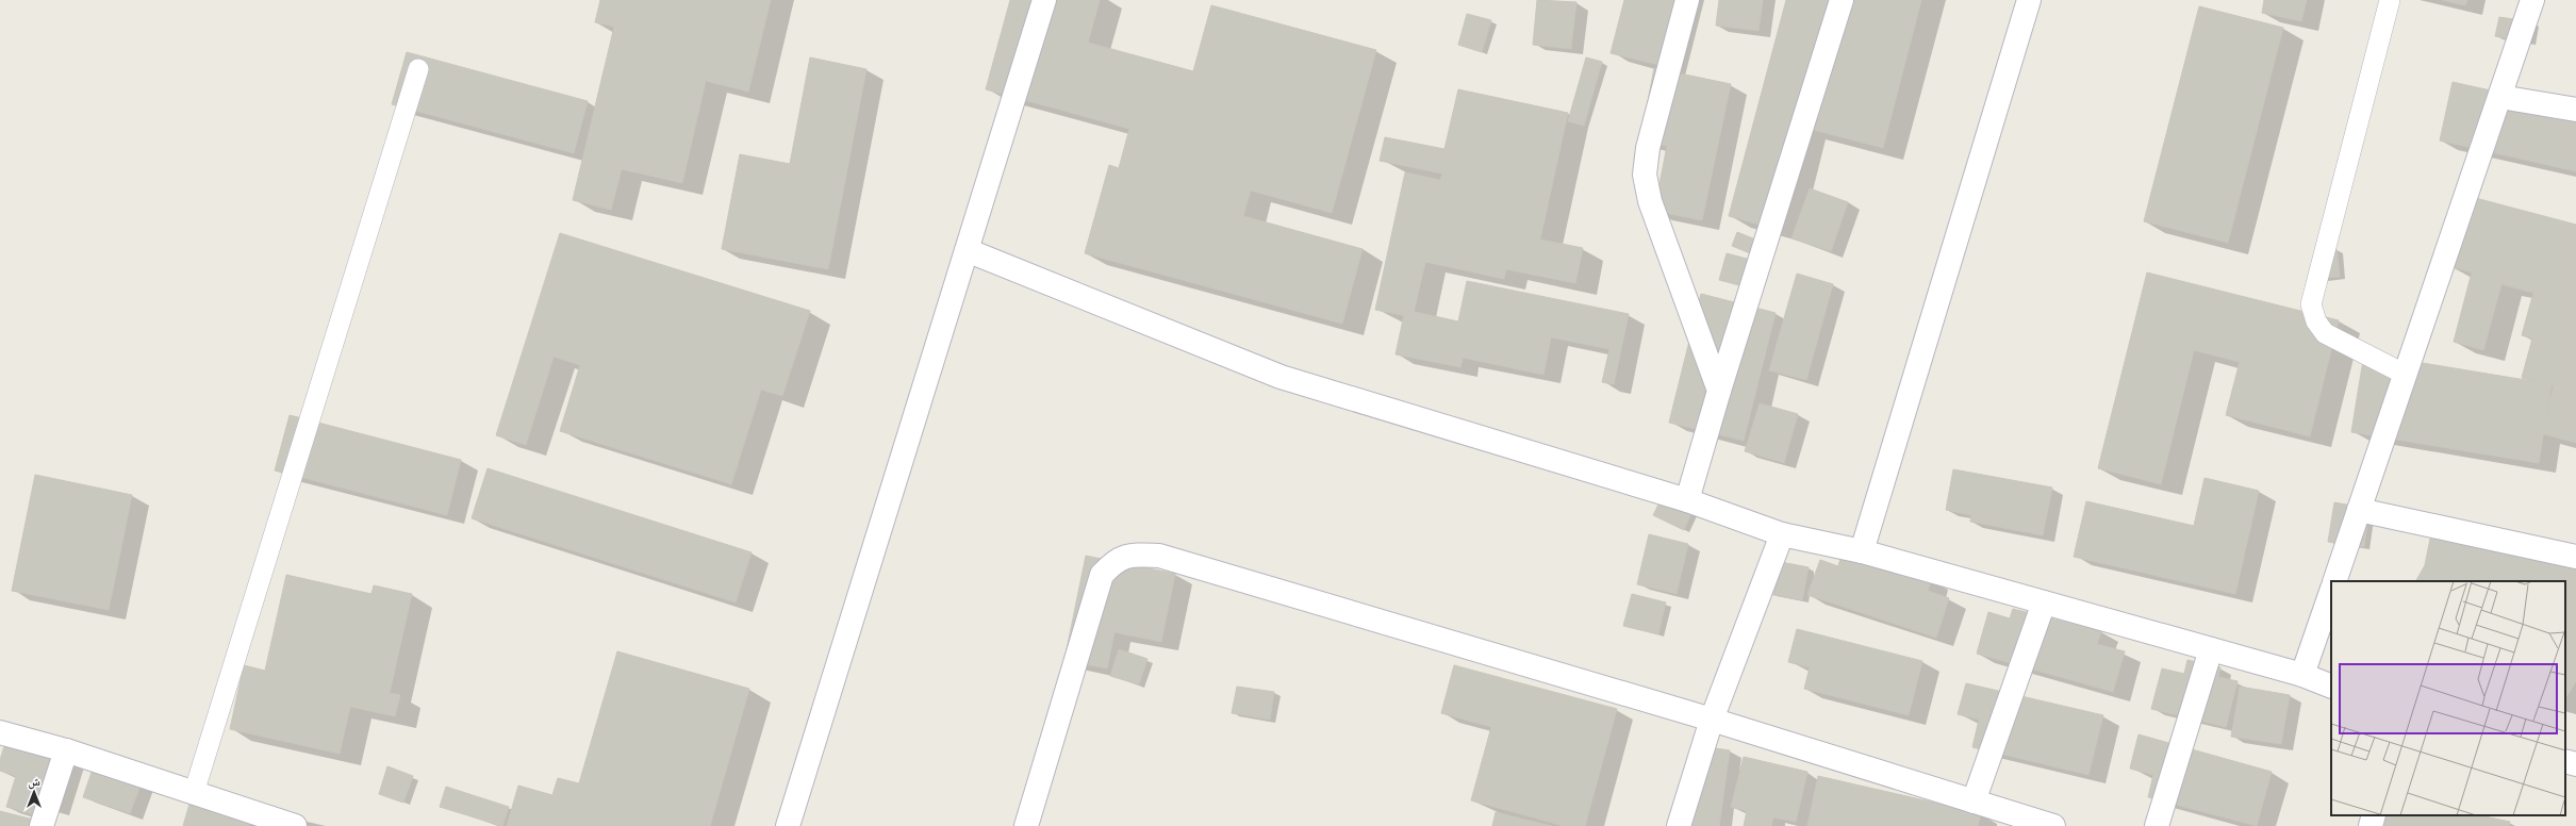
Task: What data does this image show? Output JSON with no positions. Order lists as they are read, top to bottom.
{
  "north": "top"
}
